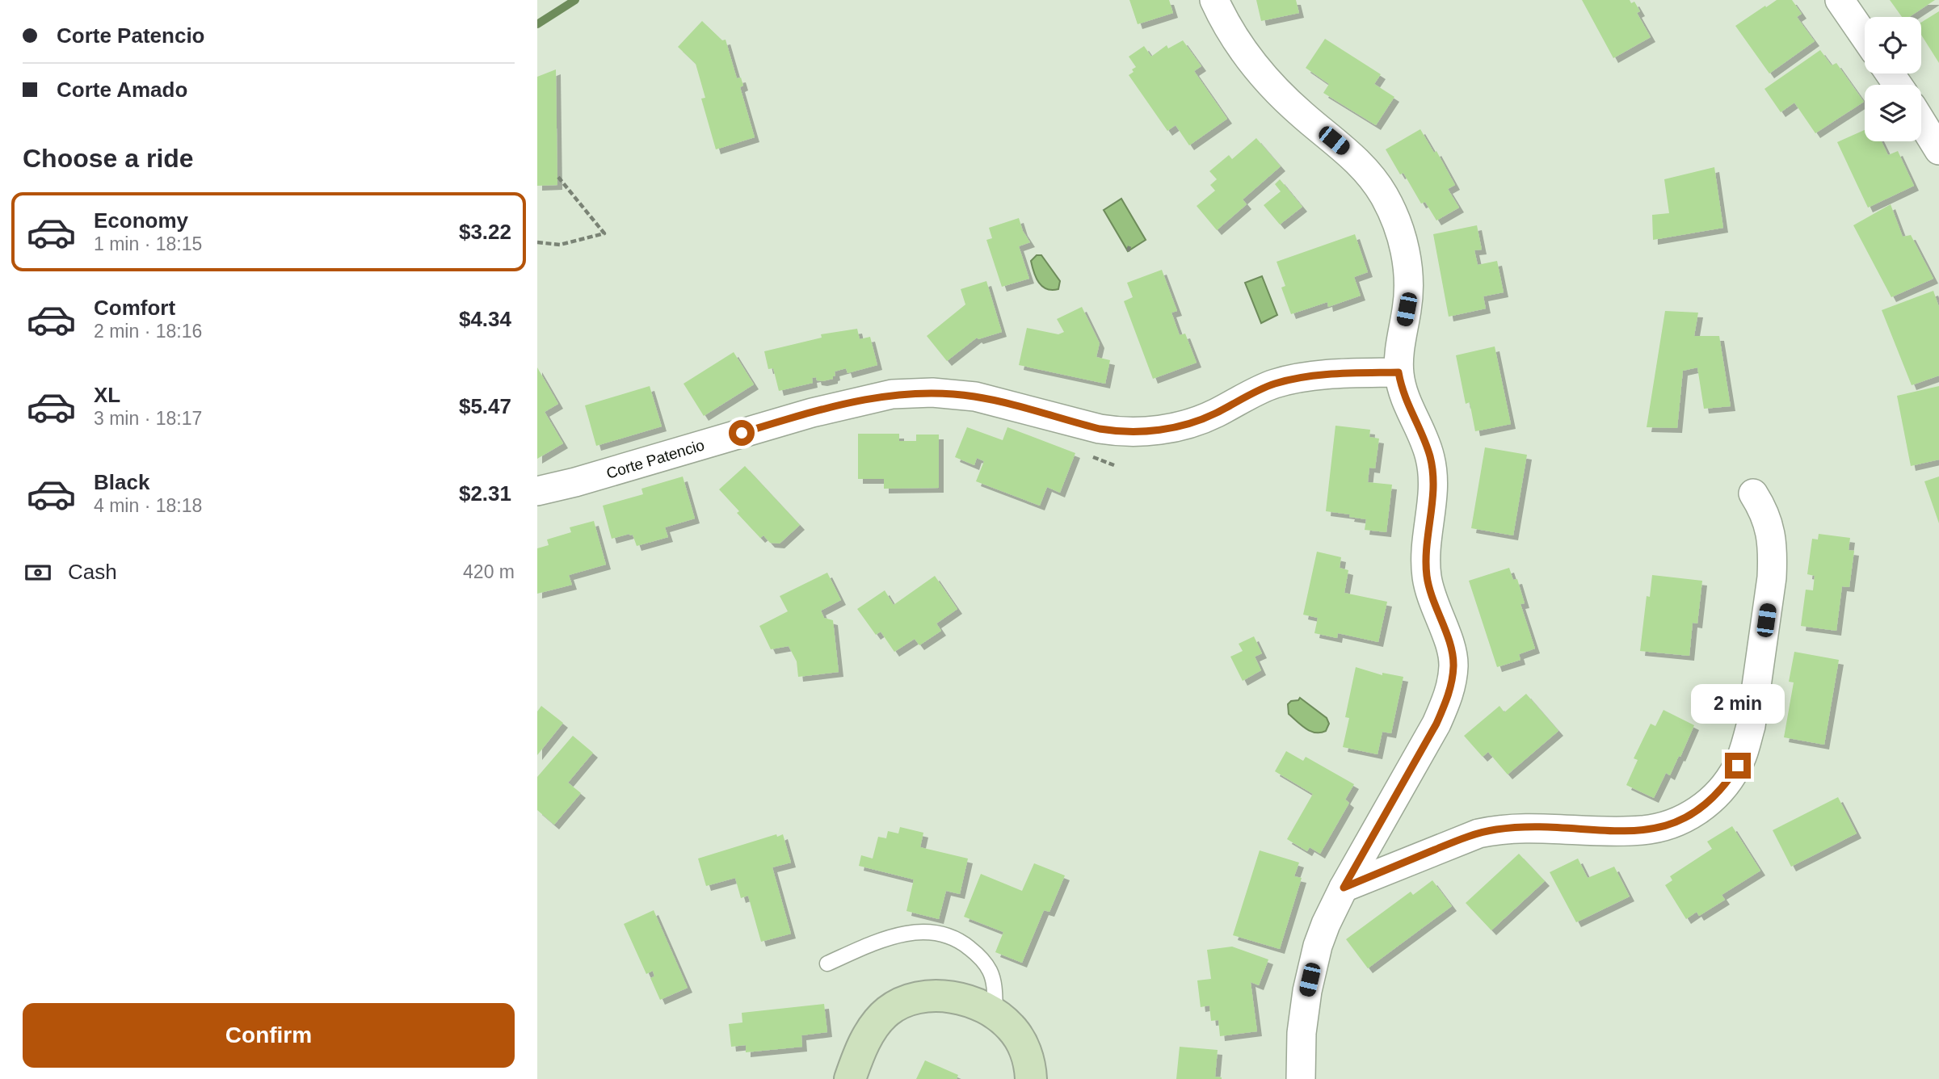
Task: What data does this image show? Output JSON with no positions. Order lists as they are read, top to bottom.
{
  "streets": {
    "street": ["Corte Patencio"]
  },
  "page": {
    "banner": ["Corte Patencio", "Corte Amado"],
    "heading": "Choose a ride",
    "list": [
      {
        "name": "Economy",
        "note": "1 min · 18:15",
        "value": "$3.22"
      },
      {
        "name": "Comfort",
        "note": "2 min · 18:16",
        "value": "$4.34"
      },
      {
        "name": "XL",
        "note": "3 min · 18:17",
        "value": "$5.47"
      },
      {
        "name": "Black",
        "note": "4 min · 18:18",
        "value": "$2.31"
      }
    ],
    "pay": ["Cash", "420 m"],
    "bubble": "2 min",
    "buttons": "Confirm"
  }
}
